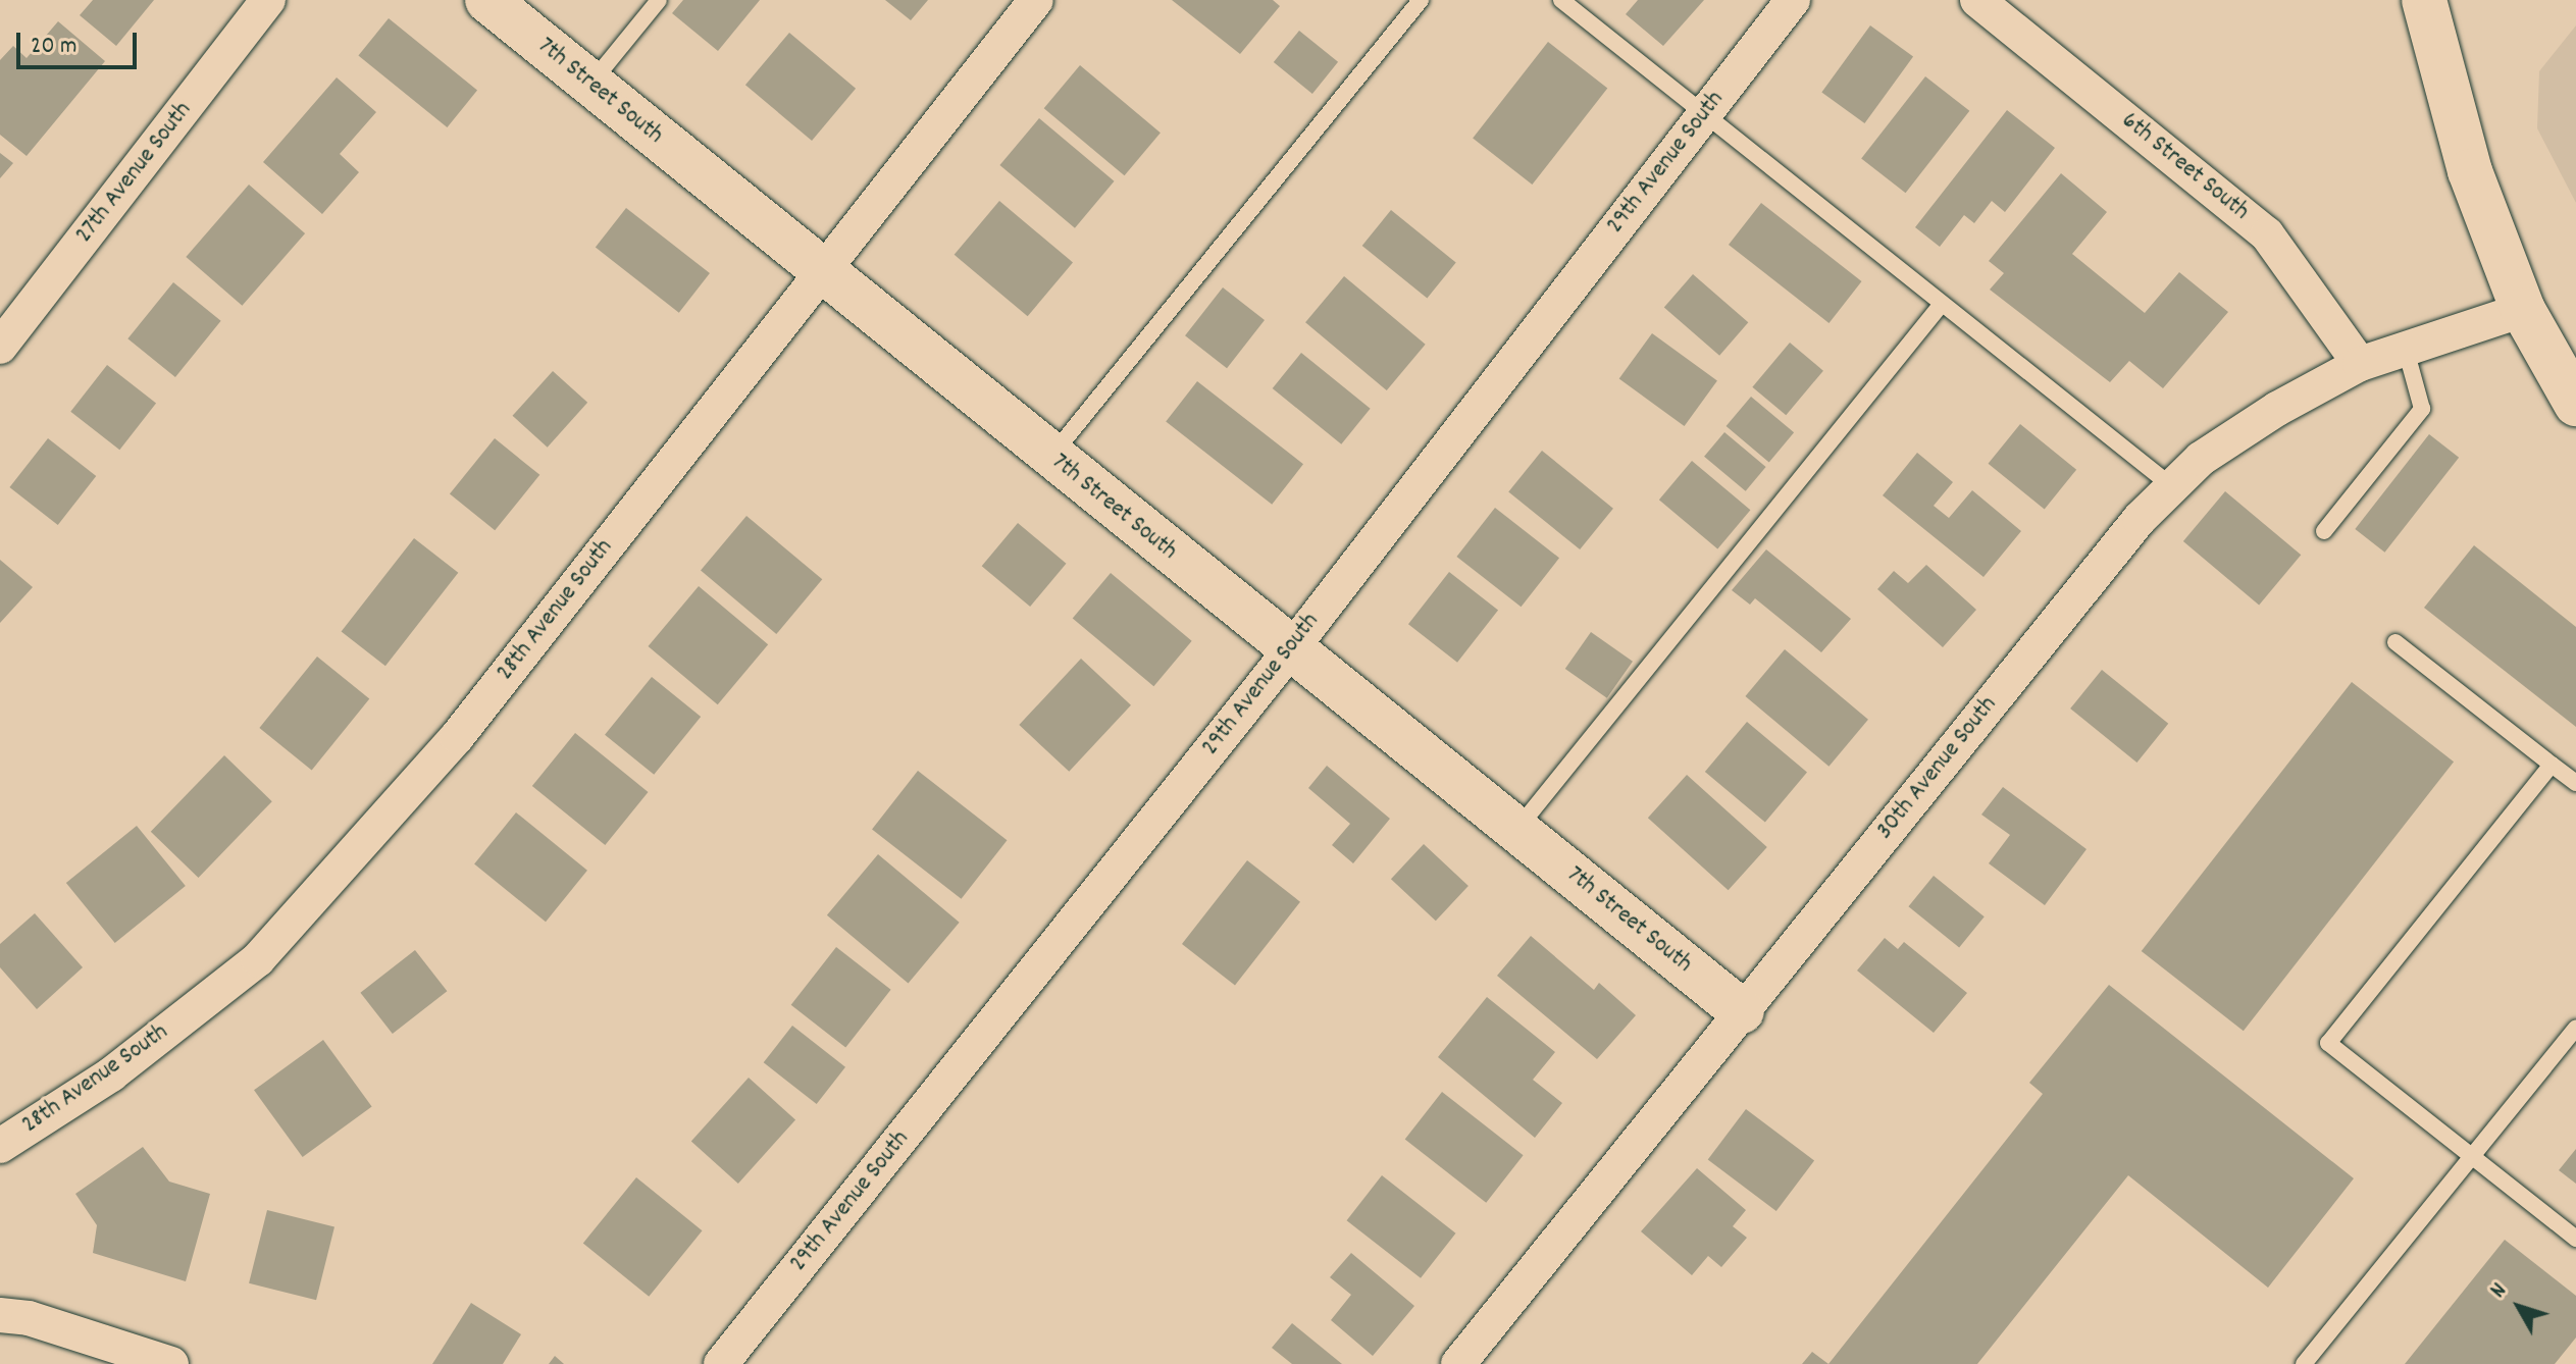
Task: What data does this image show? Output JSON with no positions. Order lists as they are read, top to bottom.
{
  "streets": {
    "street": [
      "7th Street South",
      "29th Avenue South",
      "6th Street South",
      "27th Avenue South",
      "28th Avenue South",
      "30th Avenue South"
    ]
  },
  "crossings": [
    ["7th Street South", "29th Avenue South"],
    ["7th Street South", "28th Avenue South"],
    ["7th Street South", "30th Avenue South"],
    ["6th Street South", "30th Avenue South"]
  ],
  "scale_bar": "20 m",
  "north": "top left"
}
